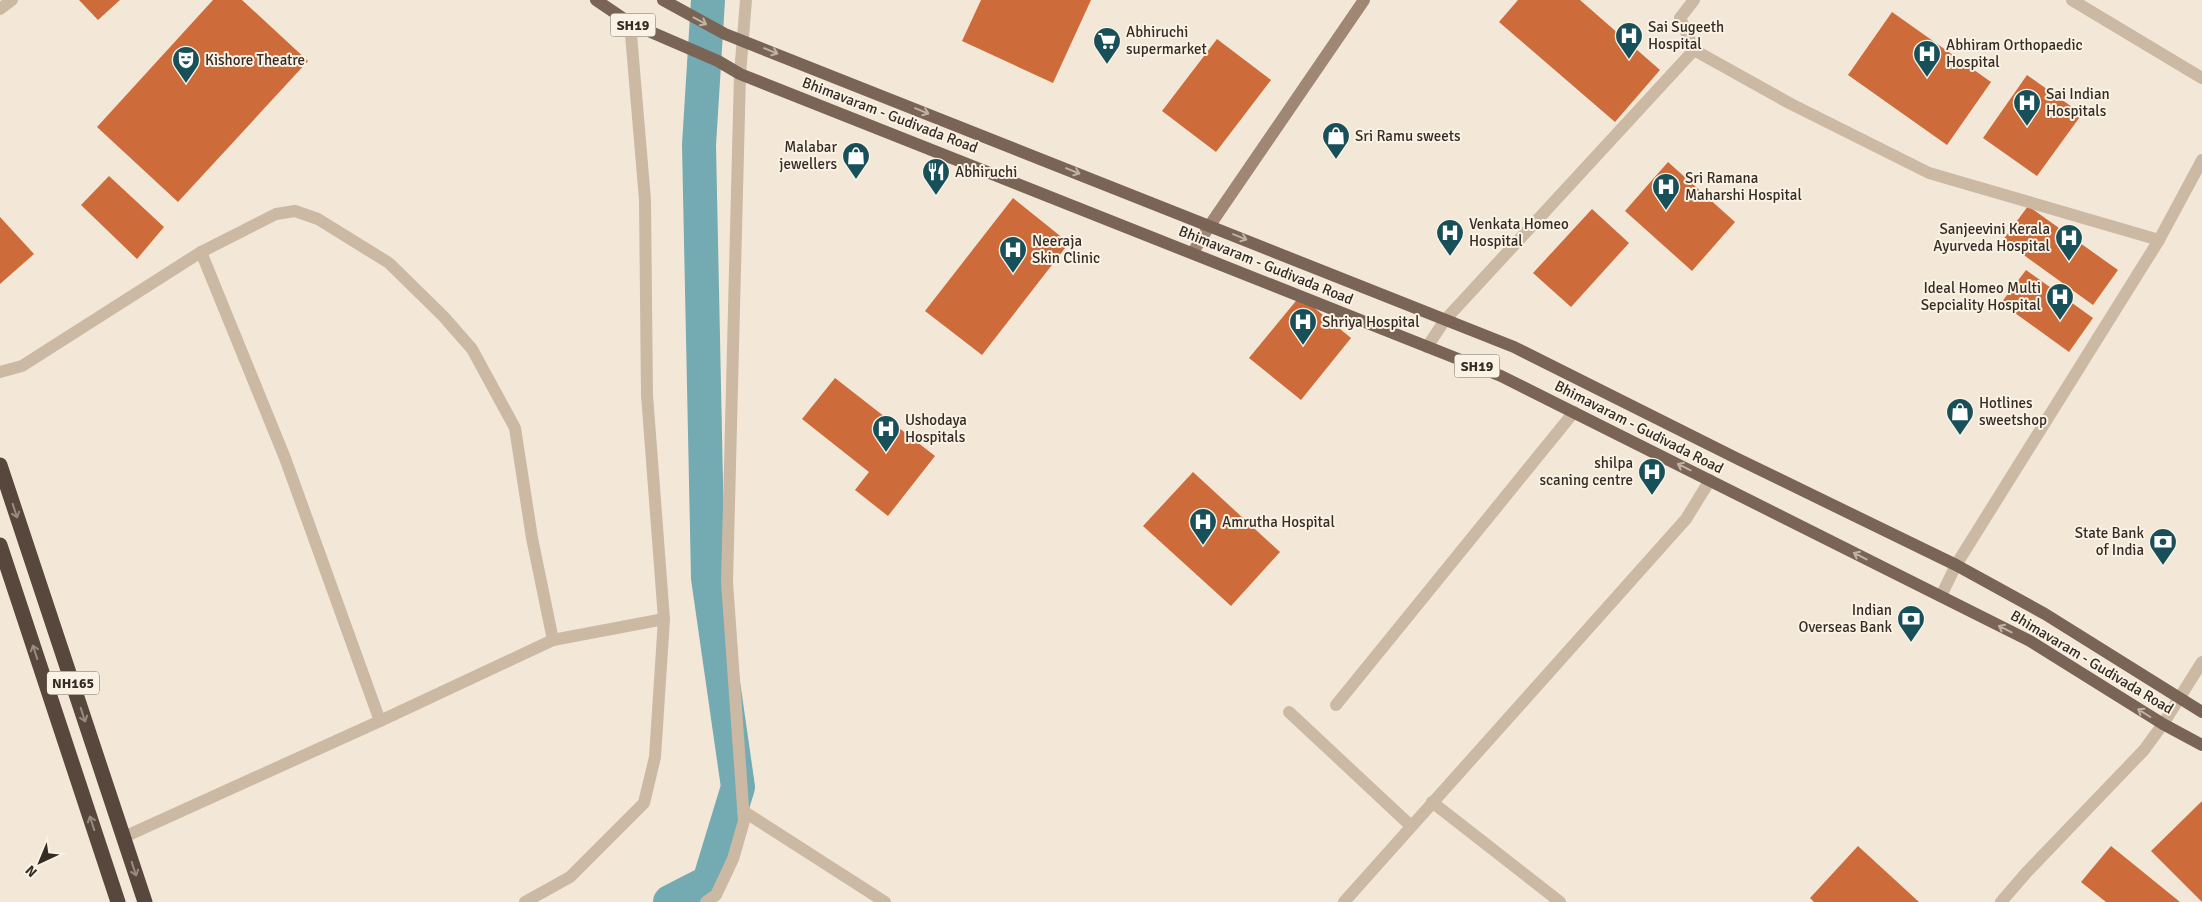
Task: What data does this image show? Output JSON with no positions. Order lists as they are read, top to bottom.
{
  "streets": {
    "highway": ["NH165"],
    "main road": ["SH19", "Bhimavaram - Gudivada Road"]
  },
  "places": {
    "hospital": [
      "Sai Sugeeth Hospital",
      "Abhiram Orthopaedic Hospital",
      "Sai Indian Hospitals",
      "Sri Ramana Maharshi Hospital",
      "Venkata Homeo Hospital",
      "Sanjeevini Kerala Ayurveda Hospital",
      "Neeraja Skin Clinic",
      "Ideal Homeo Multi Sepciality Hospital",
      "Shriya Hospital",
      "Ushodaya Hospitals",
      "shilpa scaning centre",
      "Amrutha Hospital"
    ],
    "supermarket": ["Abhiruchi supermarket"],
    "theatre": ["Kishore Theatre"],
    "shop": ["Sri Ramu sweets", "Malabar jewellers", "Hotlines sweetshop"],
    "restaurant": ["Abhiruchi"],
    "bank": ["State Bank of India", "Indian Overseas Bank"]
  },
  "north": "bottom left"
}
